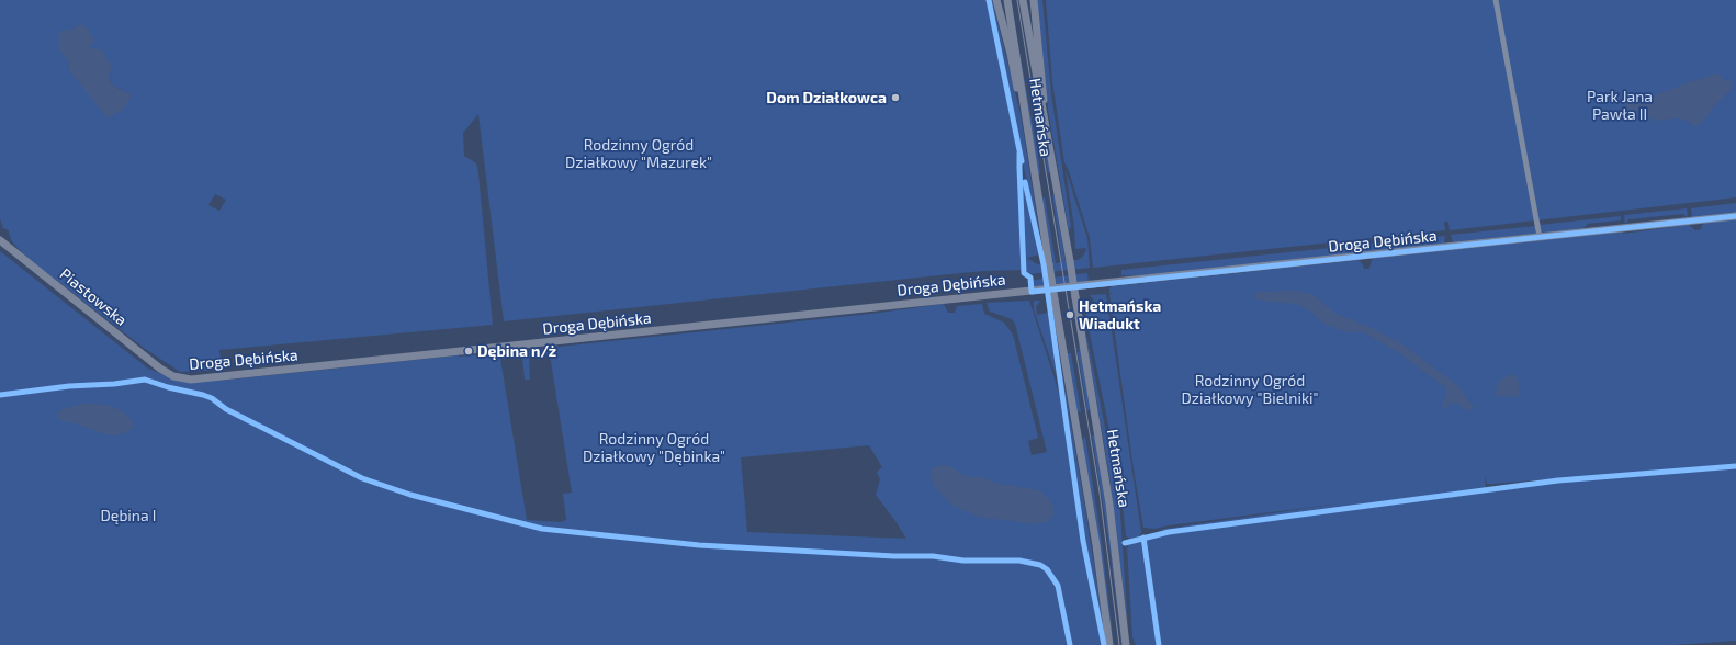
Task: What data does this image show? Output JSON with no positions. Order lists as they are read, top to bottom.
{
  "streets": {
    "street": ["Hetmańska", "Droga Dębińska", "Piastowska"]
  },
  "crossings": [
    ["Droga Dębińska", "Piastowska"]
  ],
  "parks": [
    "Park Jana Pawła II",
    "Rodzinny Ogród Działkowy \"Mazurek\"",
    "Rodzinny Ogród Działkowy \"Bielniki\"",
    "Rodzinny Ogród Działkowy \"Dębinka\"",
    "Dębina I"
  ],
  "places": ["Dom Działkowca", "Hetmańska Wiadukt", "Dębina n/ż"]
}
